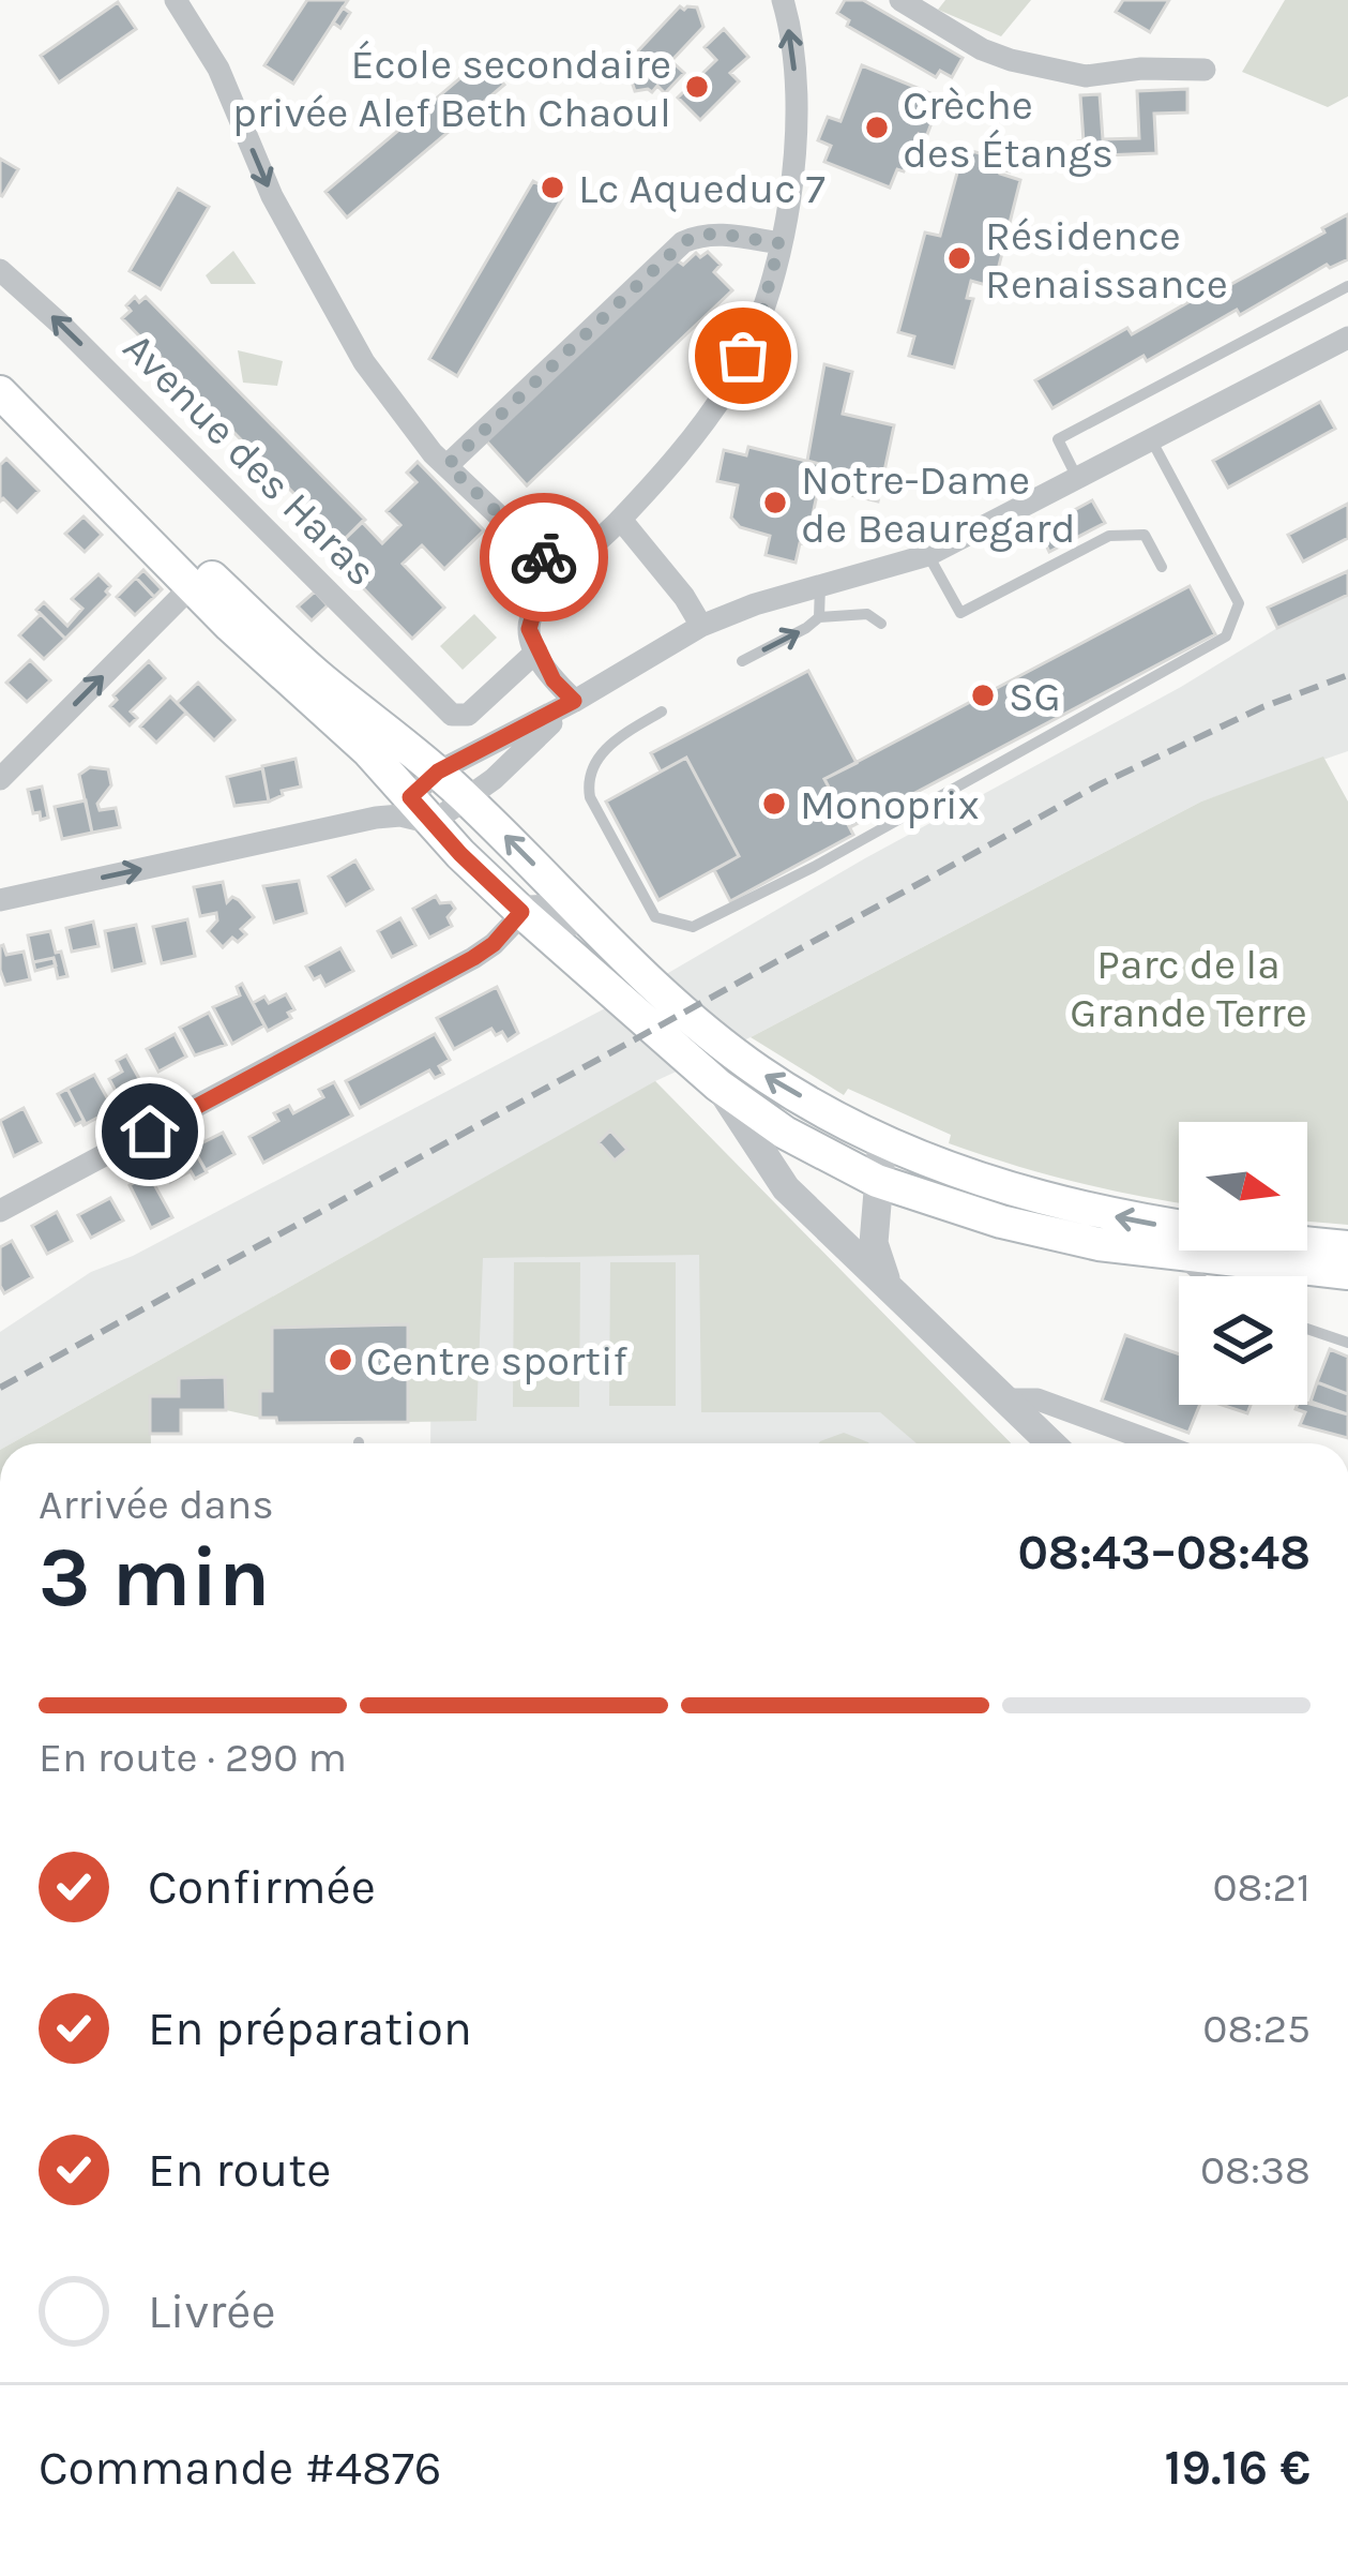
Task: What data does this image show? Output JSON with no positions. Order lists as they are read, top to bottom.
{
  "streets": {
    "street": ["Avenue des Haras"]
  },
  "parks": ["Parc de la Grande Terre"],
  "places": [
    "École secondaire privée Alef Beth Chaoul",
    "Crèche des Étangs",
    "Lc Aqueduc 7",
    "Résidence Renaissance",
    "Notre-Dame de Beauregard",
    "SG",
    "Monoprix",
    "Centre sportif"
  ],
  "north": "right",
  "page": {
    "heading": ["3 min", "Arrivée dans", "08:43–08:48"],
    "panel": ["Commande #4876", "19.16 €"],
    "bar": "En route · 290 m",
    "list": [
      ["Confirmée", "08:21"],
      ["En préparation", "08:25"],
      ["En route", "08:38"],
      "Livrée"
    ]
  }
}
